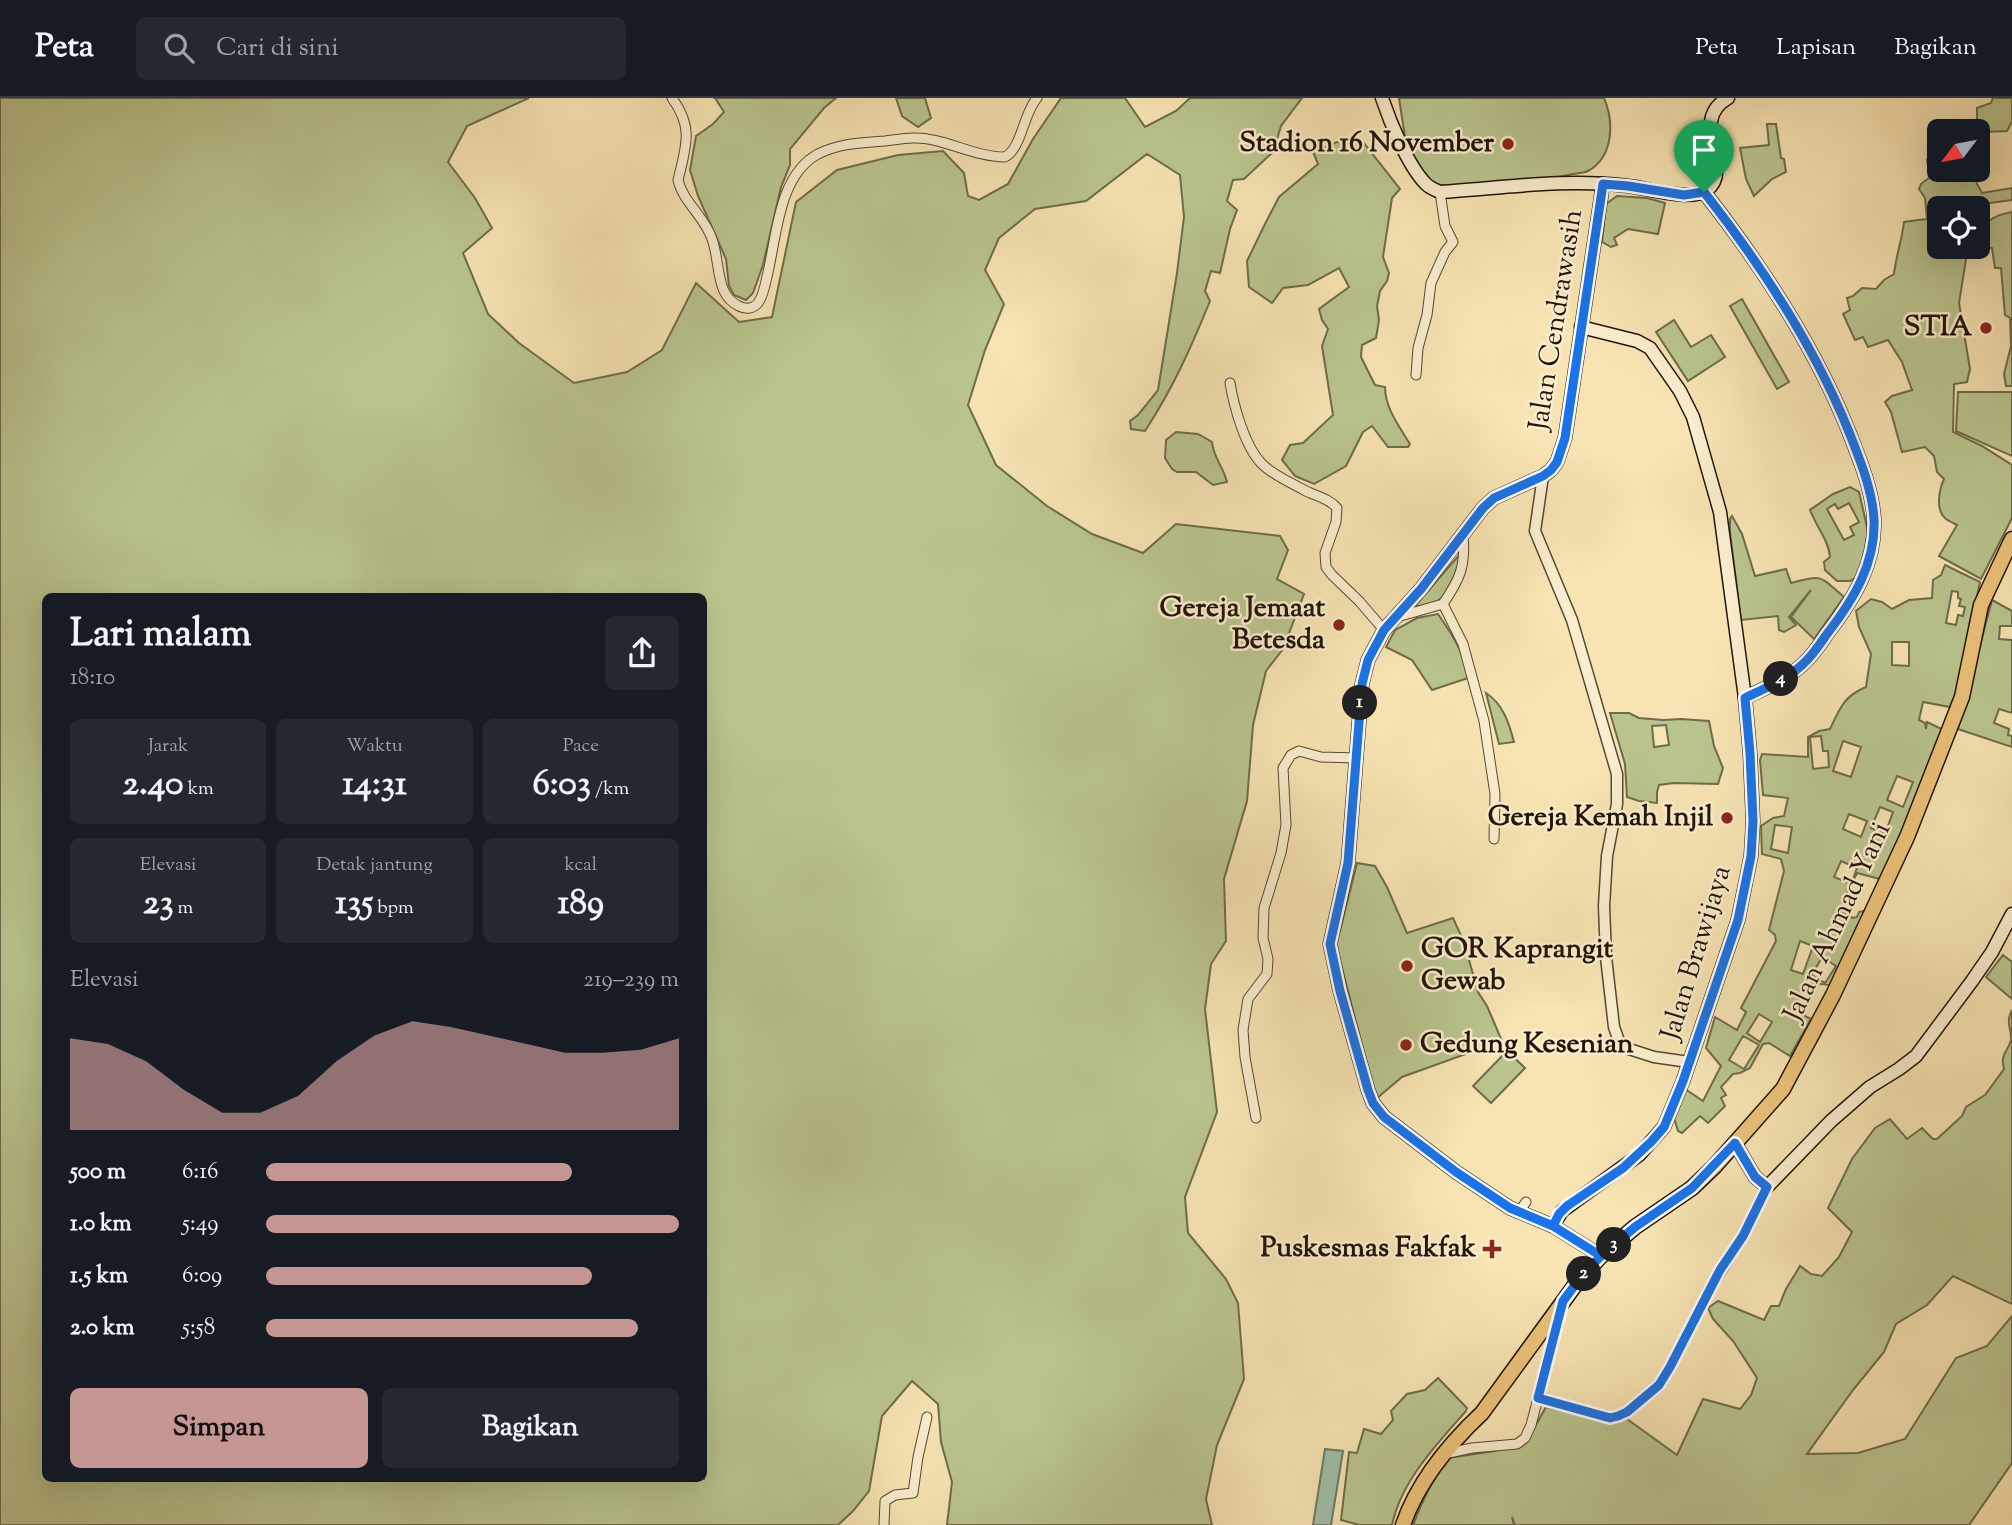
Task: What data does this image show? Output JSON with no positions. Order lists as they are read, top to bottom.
{
  "streets": {
    "main road": ["Jalan Cendrawasih", "Jalan Ahmad Yani", "Jalan Brawijaya"]
  },
  "crossings": [
    ["Jalan Cendrawasih", "Jalan Brawijaya"]
  ],
  "places": {
    "other": [
      "Stadion 16 November",
      "STIA",
      "Gereja Jemaat Betesda",
      "Gereja Kemah Injil",
      "GOR Kaprangit Gewab",
      "Gedung Kesenian"
    ],
    "health": ["Puskesmas Fakfak"]
  },
  "north": "bottom left",
  "page": {
    "header": "Peta",
    "search": "Cari di sini",
    "nav": ["Peta", "Lapisan", "Bagikan"],
    "heading": ["Lari malam", "18:10"],
    "pins": [
      "4",
      "1",
      "3",
      "2"
    ],
    "stats": [
      ["Jarak", "2.40 km"],
      ["Waktu", "14:31"],
      ["Pace", "6:03 /km"],
      ["Elevasi", "23 m"],
      ["Detak jantung", "135 bpm"],
      ["kcal", "189"]
    ],
    "chart": ["Elevasi", "219–239 m"],
    "list": [
      {
        "name": "500 m",
        "note": "6:16"
      },
      {
        "name": "1.0 km",
        "note": "5:49"
      },
      {
        "name": "1.5 km",
        "note": "6:09"
      },
      {
        "name": "2.0 km",
        "note": "5:58"
      }
    ],
    "buttons": ["Simpan", "Bagikan"]
  }
}
